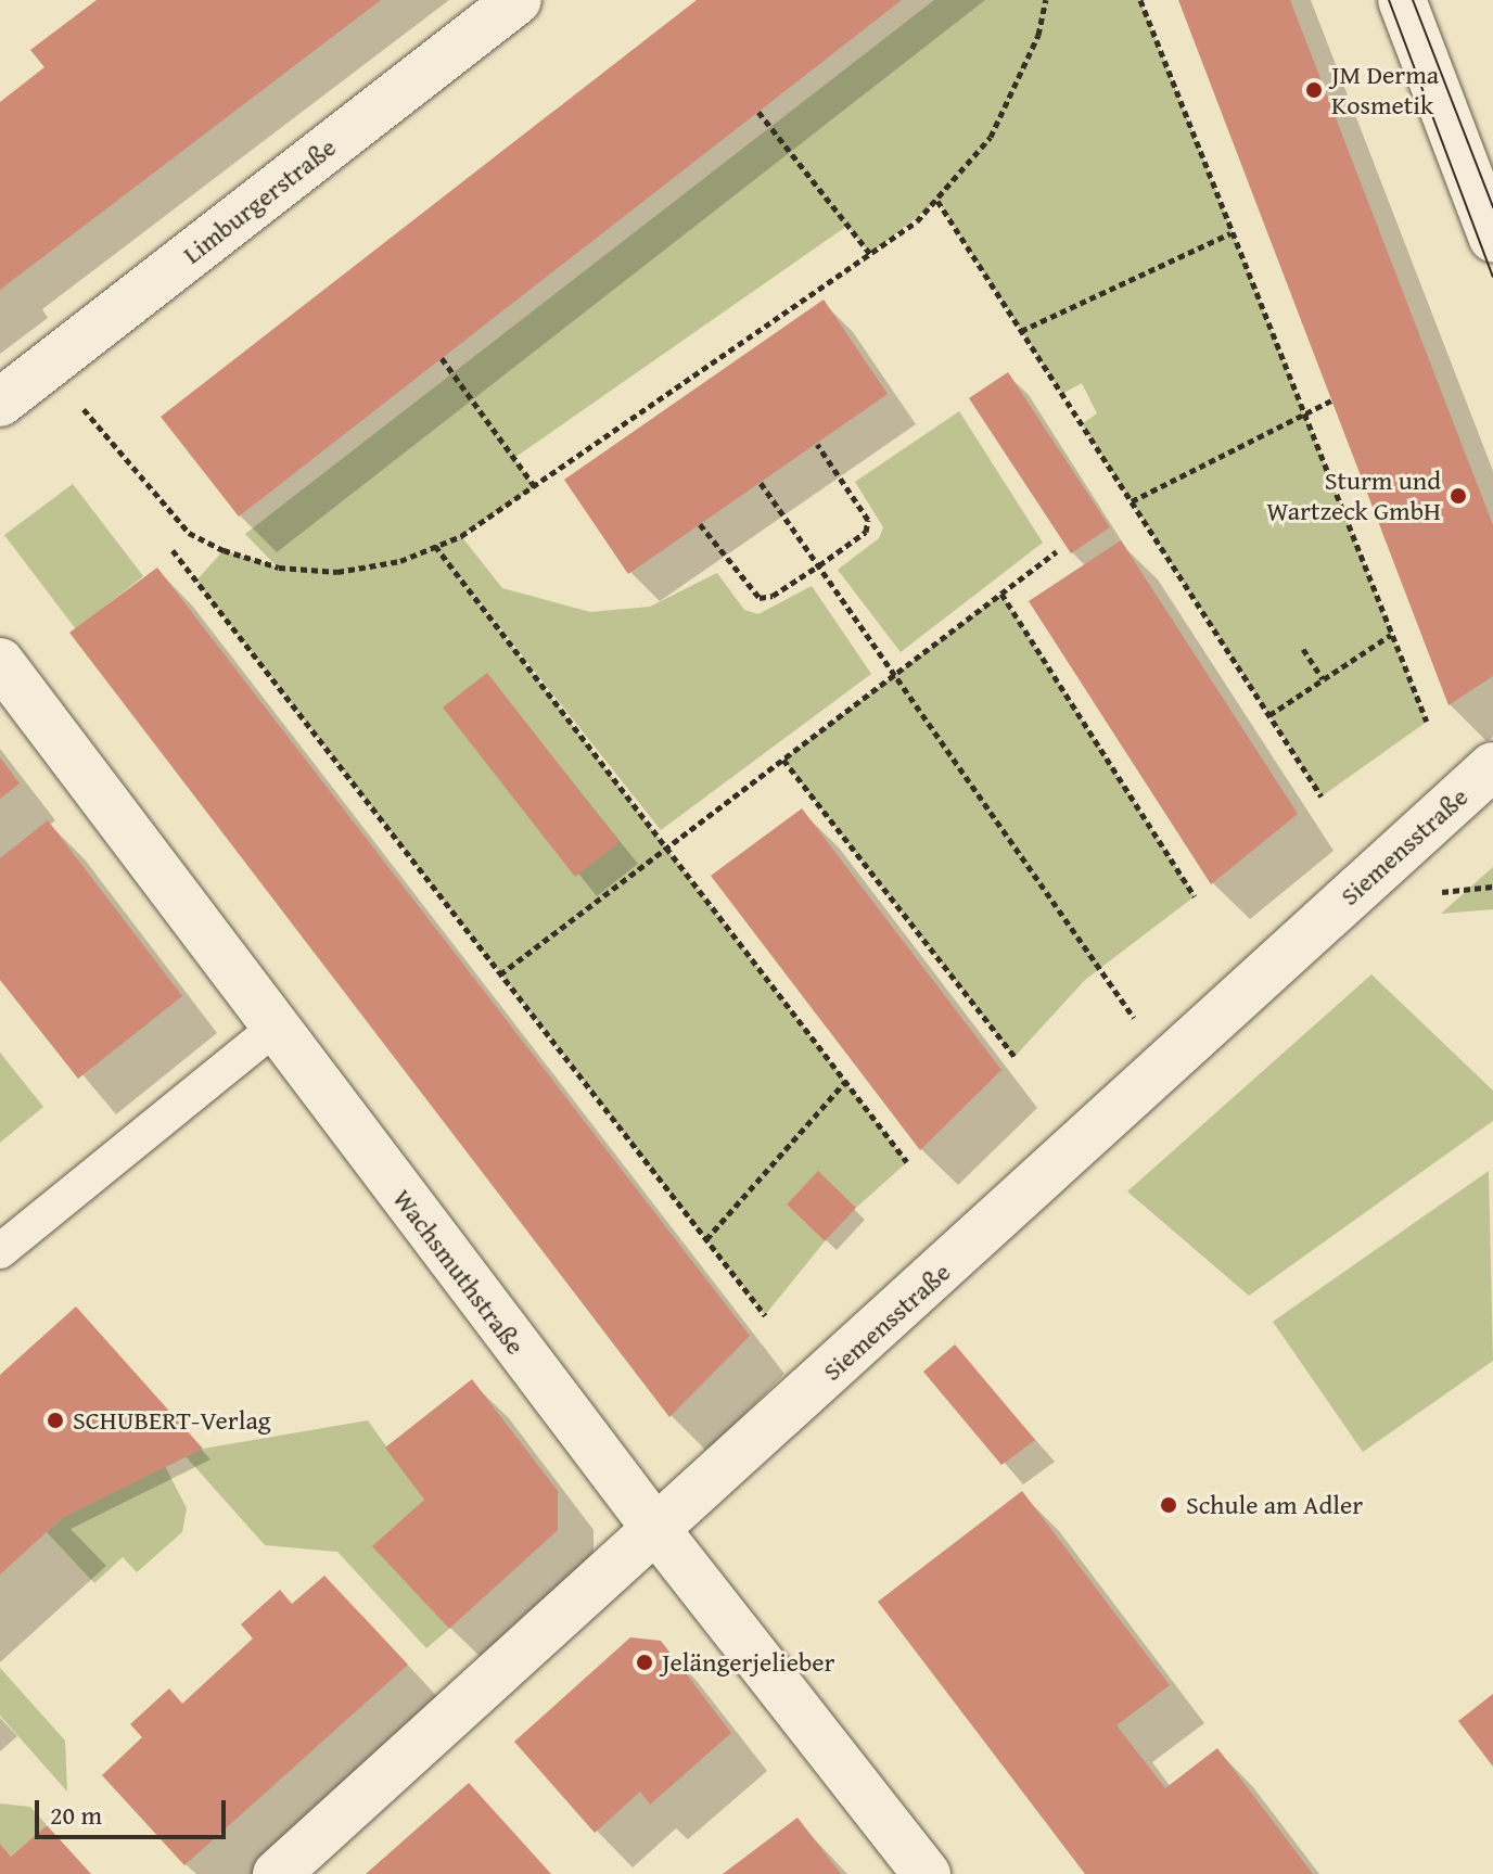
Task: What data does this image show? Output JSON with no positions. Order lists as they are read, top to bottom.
{
  "streets": {
    "street": ["Limburgerstraße", "Siemensstraße", "Wachsmuthstraße"]
  },
  "crossings": [
    ["Siemensstraße", "Wachsmuthstraße"]
  ],
  "places": [
    "JM Derma Kosmetik",
    "Sturm und Wartzeck GmbH",
    "SCHUBERT-Verlag",
    "Schule am Adler",
    "Jelängerjelieber"
  ],
  "scale_bar": "20 m"
}
